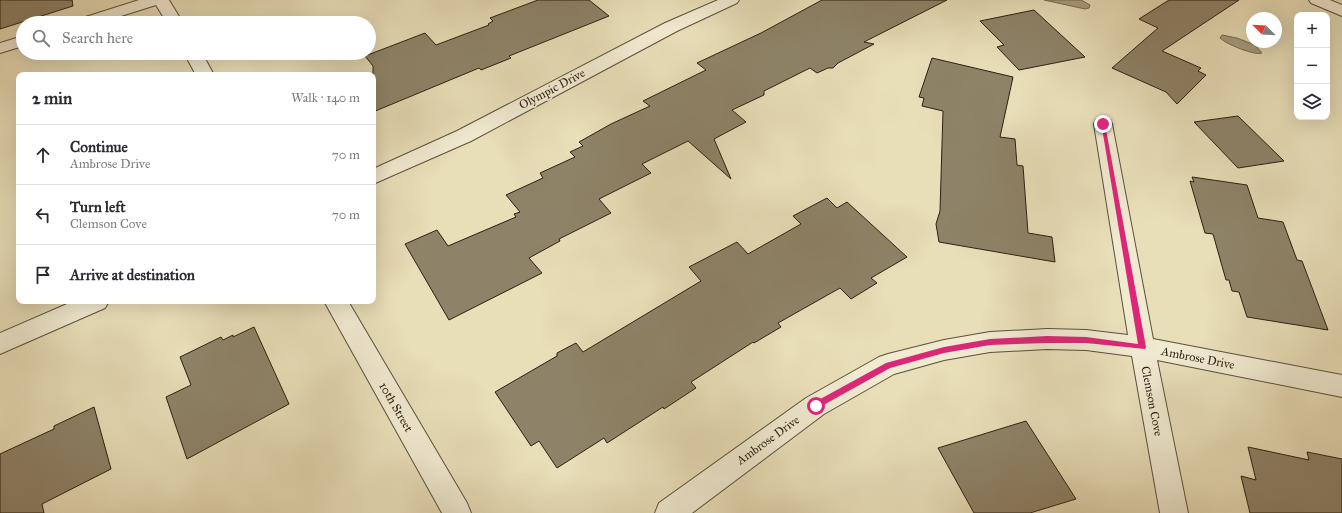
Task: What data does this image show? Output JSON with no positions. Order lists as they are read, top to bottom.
{
  "streets": {
    "street": [
      "Olympic Drive",
      "Ambrose Drive",
      "Clemson Cove",
      "10th Street"
    ]
  },
  "crossings": [
    ["Ambrose Drive", "Clemson Cove"]
  ],
  "north": "top left",
  "page": {
    "map_buttons": ["+", "−"],
    "search": "Search here",
    "heading": ["2 min", "Walk · 140 m"],
    "list": [
      ["Continue", "Ambrose Drive", "70 m"],
      ["Turn left", "Clemson Cove", "70 m"],
      "Arrive at destination"
    ]
  }
}
